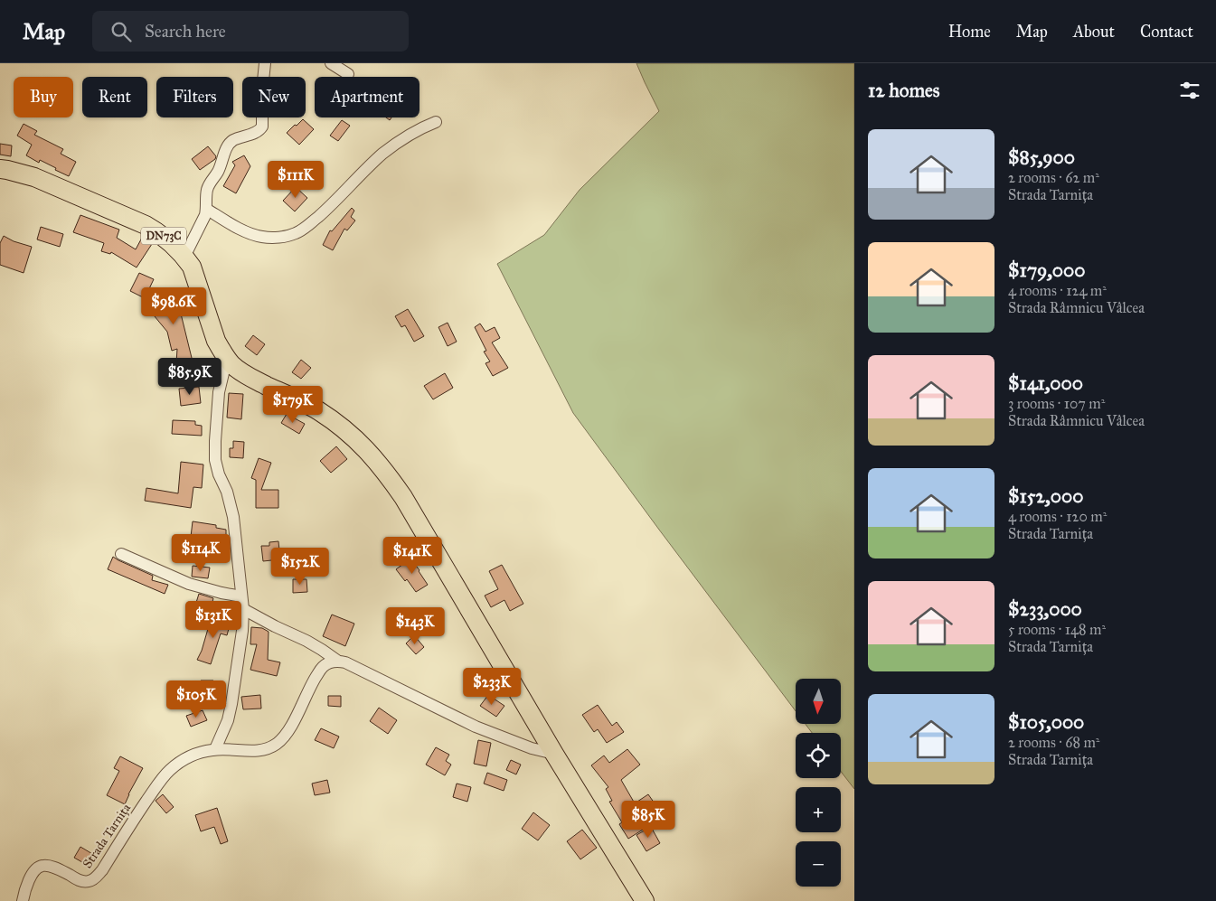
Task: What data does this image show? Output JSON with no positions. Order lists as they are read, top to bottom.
{
  "streets": {
    "main road": ["DN73C"],
    "street": ["Strada Tarnița"]
  },
  "north": "bottom",
  "page": {
    "header": "Map",
    "search": "Search here",
    "nav": [
      "Home",
      "Map",
      "About",
      "Contact"
    ],
    "heading": "12 homes",
    "chip": [
      "Buy",
      "Rent",
      "Filters",
      "New",
      "Apartment"
    ],
    "list": [
      {
        "name": "$85,900",
        "note": "2 rooms · 62 m² · Strada Tarnița"
      },
      {
        "name": "$179,000",
        "note": "4 rooms · 124 m² · Strada Râmnicu Vâlcea"
      },
      {
        "name": "$141,000",
        "note": "3 rooms · 107 m² · Strada Râmnicu Vâlcea"
      },
      {
        "name": "$152,000",
        "note": "4 rooms · 120 m² · Strada Tarnița"
      },
      {
        "name": "$233,000",
        "note": "5 rooms · 148 m² · Strada Tarnița"
      },
      {
        "name": "$105,000",
        "note": "2 rooms · 68 m² · Strada Tarnița"
      }
    ],
    "price": [
      "$111K",
      "$98.6K",
      "$85.9K",
      "$179K",
      "$114K",
      "$141K",
      "$152K",
      "$131K",
      "$143K",
      "$233K",
      "$105K",
      "$85K"
    ],
    "map_buttons": ["+", "−"]
  }
}
